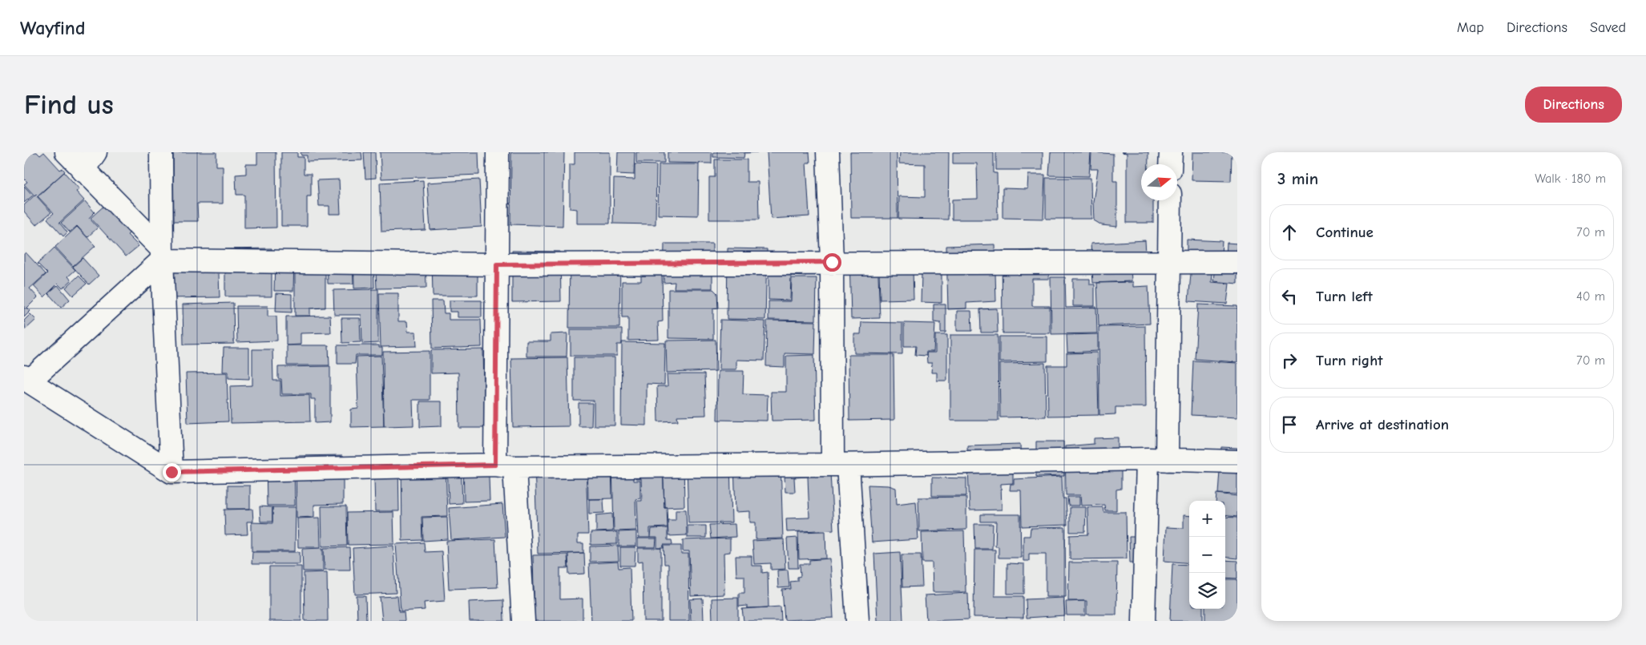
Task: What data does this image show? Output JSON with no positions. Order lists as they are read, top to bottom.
{
  "north": "right",
  "page": {
    "header": "Wayfind",
    "nav": ["Map", "Directions", "Saved"],
    "buttons": "Directions",
    "title": "Find us",
    "heading": ["3 min", "Walk · 180 m"],
    "list": [
      ["Continue", "70 m"],
      ["Turn left", "40 m"],
      ["Turn right", "70 m"],
      "Arrive at destination"
    ],
    "map_buttons": ["+", "−"]
  }
}
